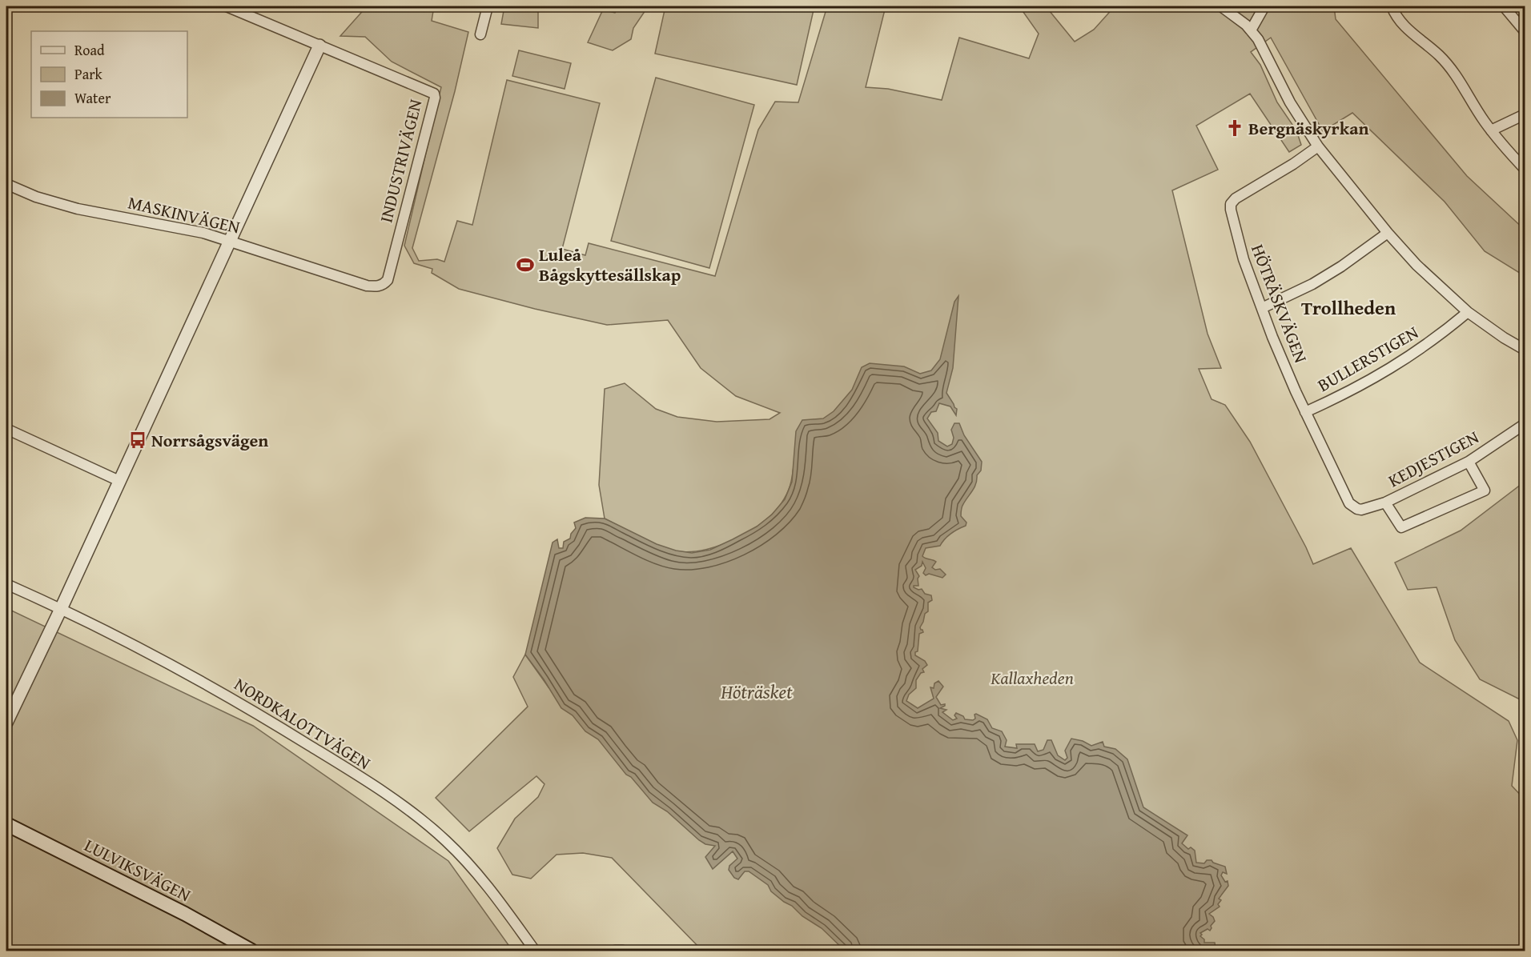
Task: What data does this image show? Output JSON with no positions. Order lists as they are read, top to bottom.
{
  "streets": {
    "main road": ["LULVIKSVÄGEN"],
    "street": [
      "INDUSTRIVÄGEN",
      "MASKINVÄGEN",
      "HÖTRÄSKVÄGEN",
      "BULLERSTIGEN",
      "KEDJESTIGEN",
      "NORDKALOTTVÄGEN"
    ]
  },
  "crossings": [
    ["INDUSTRIVÄGEN", "MASKINVÄGEN"],
    ["HÖTRÄSKVÄGEN", "BULLERSTIGEN"],
    ["HÖTRÄSKVÄGEN", "KEDJESTIGEN"]
  ],
  "districts": ["Trollheden"],
  "water": ["Höträsket"],
  "parks": ["Kallaxheden"],
  "places": {
    "church": ["Bergnäskyrkan"],
    "sports": ["Luleå Bågskyttesällskap"],
    "bus stop": ["Norrsågsvägen"]
  },
  "legend": ["Road", "Park", "Water"]
}
